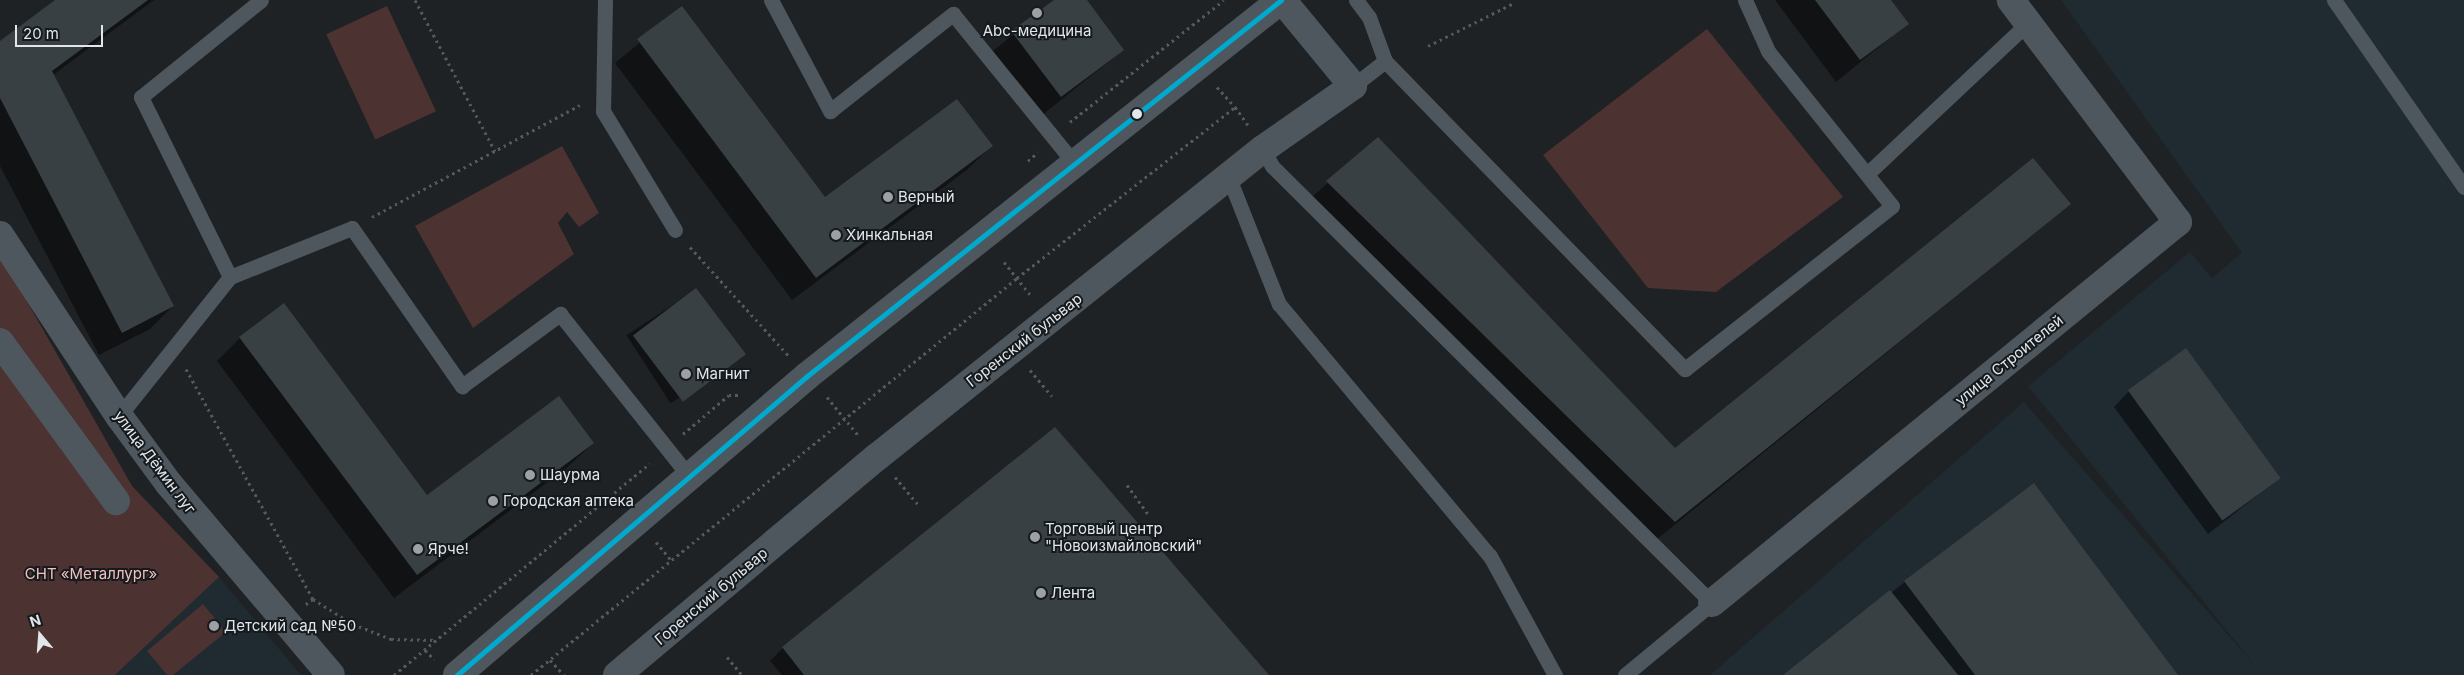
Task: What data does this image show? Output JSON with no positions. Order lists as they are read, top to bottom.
{
  "streets": {
    "street": ["Горенский бульвар", "улица Строителей", "улица Дёмин луг"]
  },
  "parks": ["СНТ «Металлург»"],
  "places": [
    "Abc-медицина",
    "Верный",
    "Хинкальная",
    "Магнит",
    "Шаурма",
    "Городская аптека",
    "Торговый центр \"Новоизмайловский\"",
    "Ярче!",
    "Лента",
    "Детский сад №50"
  ],
  "scale_bar": "20 m",
  "north": "top"
}
